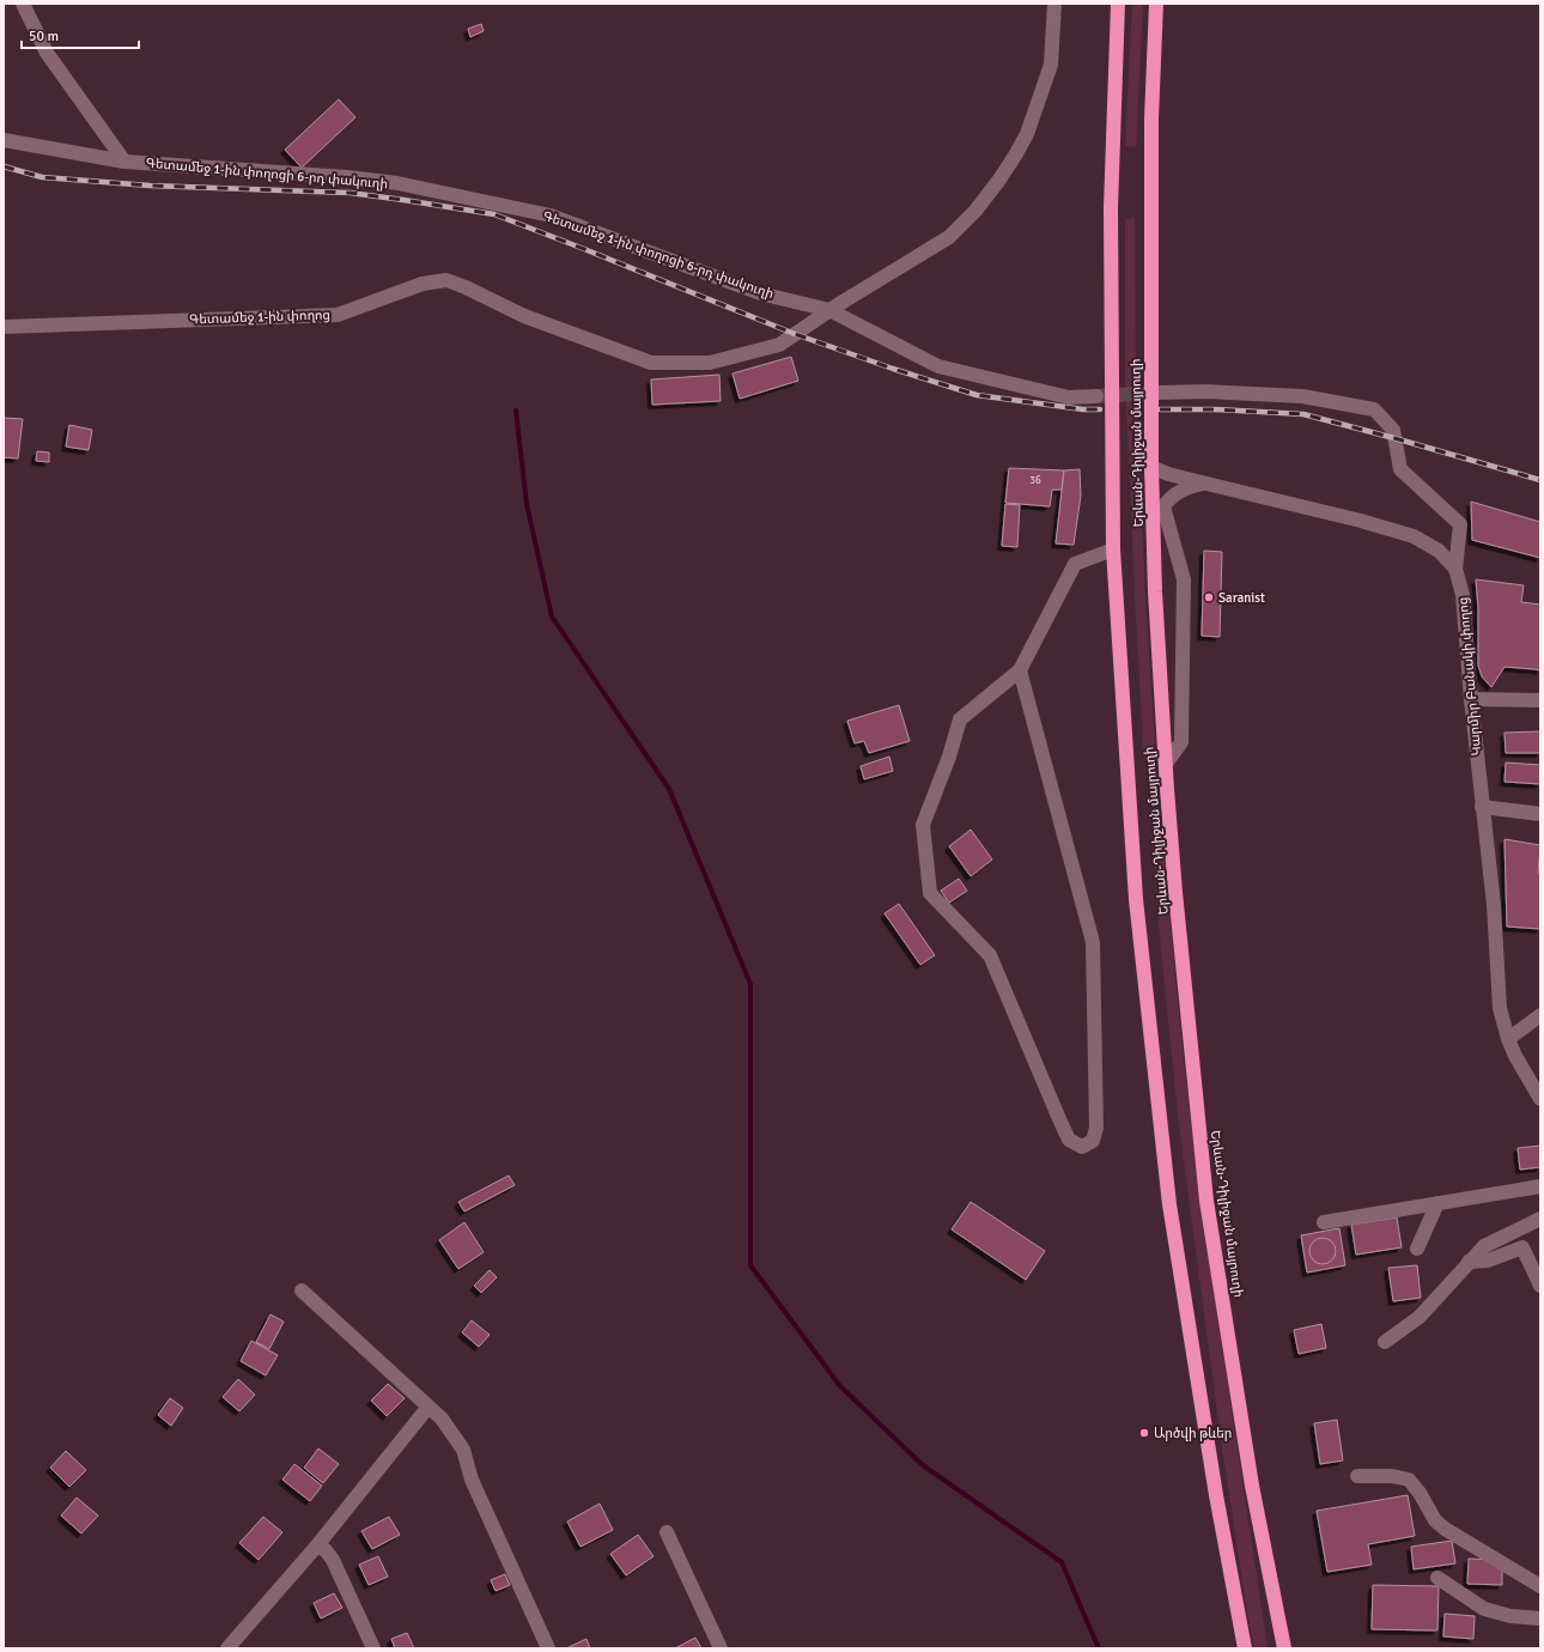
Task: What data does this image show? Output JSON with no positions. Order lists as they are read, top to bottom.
{
  "streets": {
    "highway": ["Երևան-Դիլիջան մայրուղի"],
    "street": ["Գետամեջ 1-ին փողոցի 6-րդ փակուղի", "Գետամեջ 1-ին փողոց", "Կարմիր Բանակի փողոց"]
  },
  "crossings": [
    ["Գետամեջ 1-ին փողոցի 6-րդ փակուղի", "Գետամեջ 1-ին փողոց"]
  ],
  "places": ["Saranist", "Արծվի թևեր"],
  "house_numbers": ["36"],
  "scale_bar": "50 m"
}
